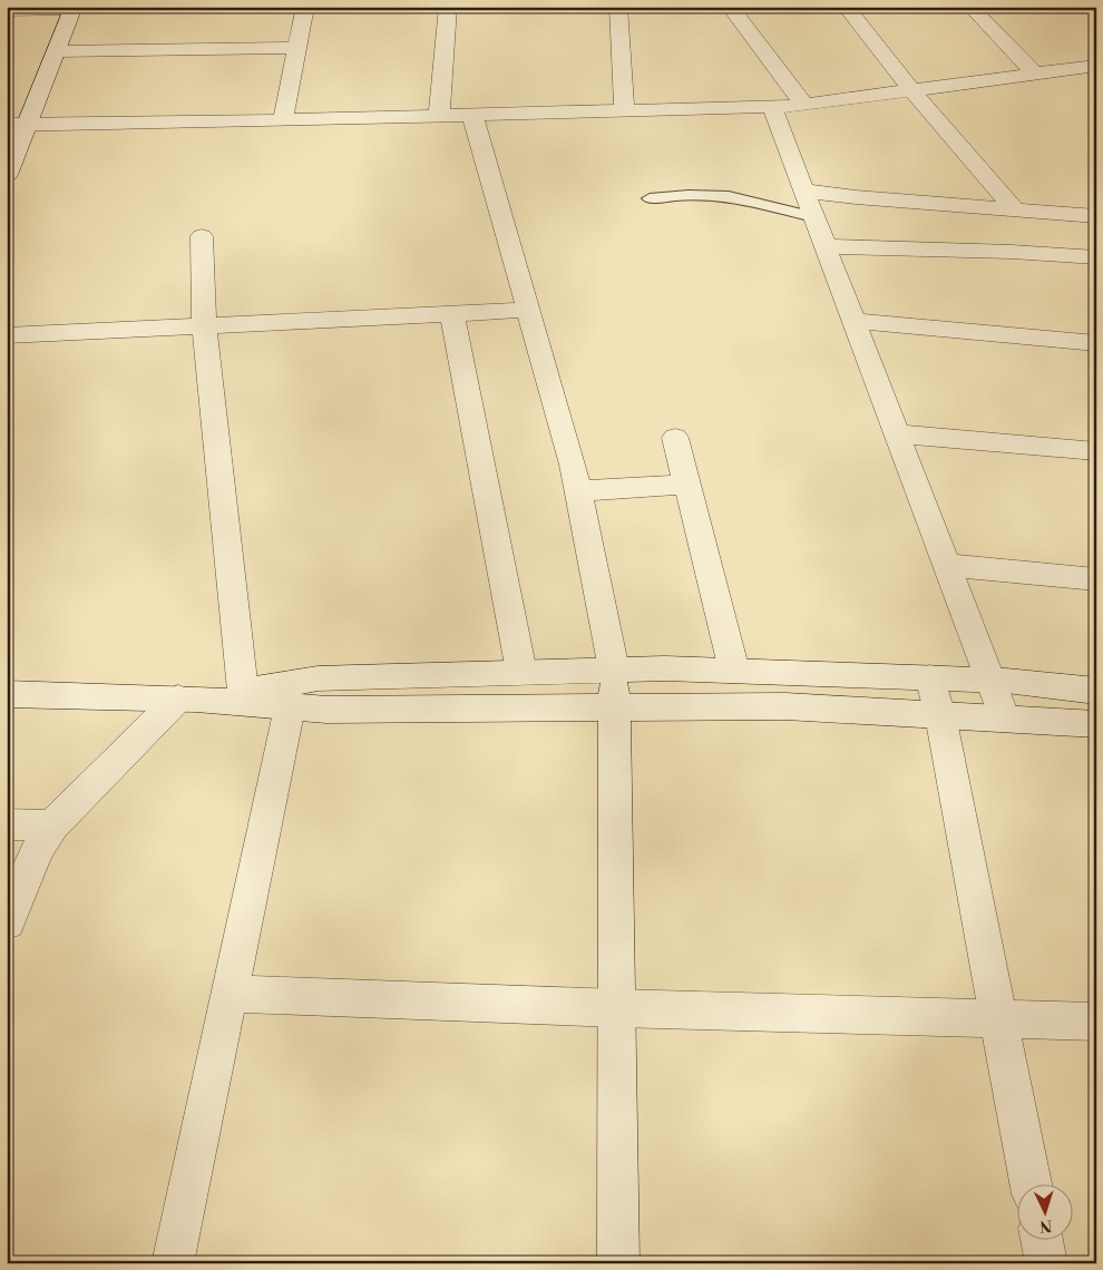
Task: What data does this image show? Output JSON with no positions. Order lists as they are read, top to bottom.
{
  "north": "bottom"
}
